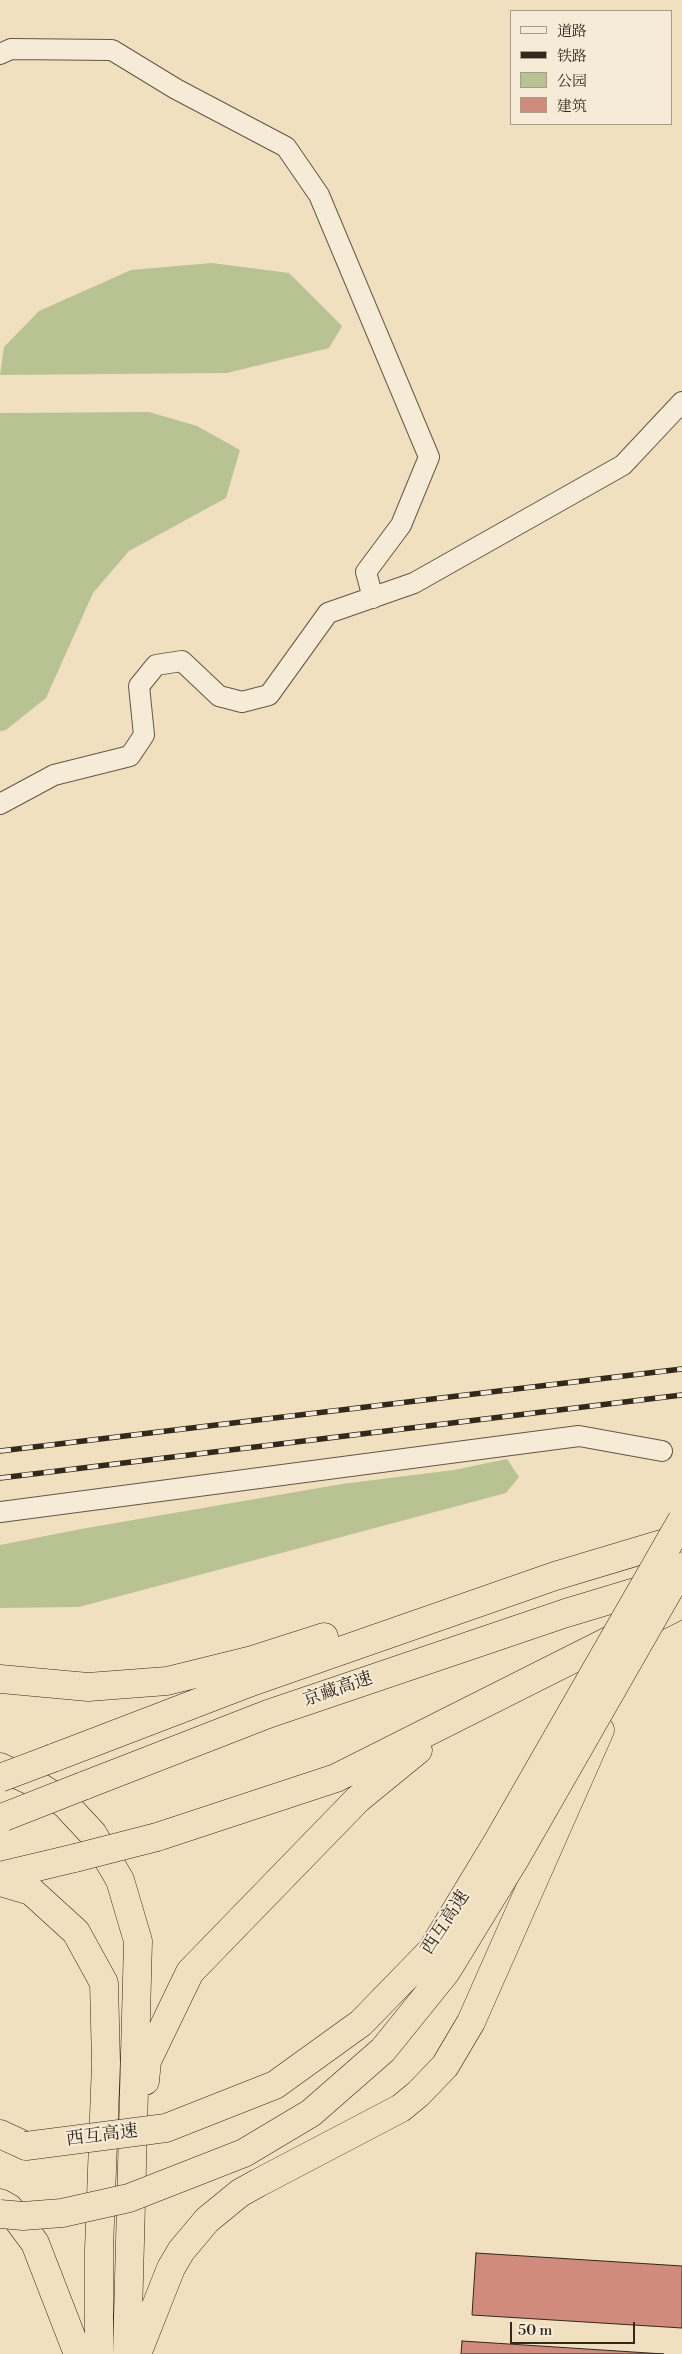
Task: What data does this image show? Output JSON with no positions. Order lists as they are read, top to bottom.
{
  "streets": {
    "highway": ["京藏高速", "西互高速"]
  },
  "legend": [
    "道路",
    "铁路",
    "公园",
    "建筑"
  ],
  "scale_bar": "50 m"
}
